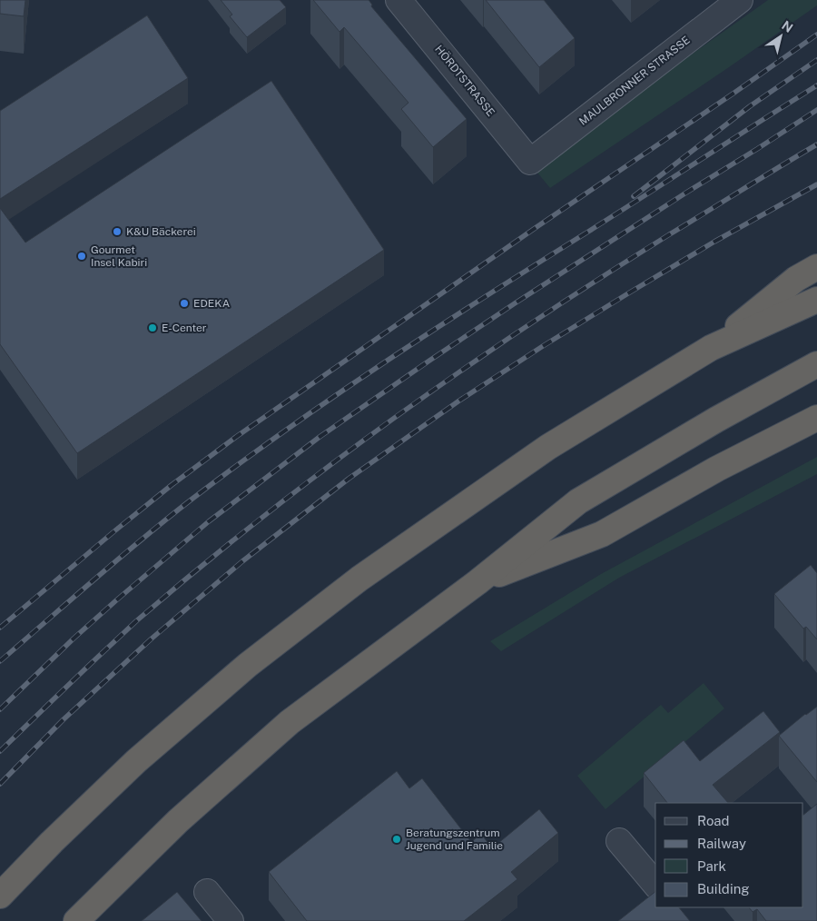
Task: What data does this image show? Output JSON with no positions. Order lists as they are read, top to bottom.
{
  "streets": {
    "street": ["HÖRDTSTRASSE", "MAULBRONNER STRASSE"]
  },
  "crossings": [
    ["HÖRDTSTRASSE", "MAULBRONNER STRASSE"]
  ],
  "places": [
    "K&U Bäckerei",
    "Gourmet Insel Kabiri",
    "EDEKA",
    "E-Center",
    "Beratungszentrum Jugend und Familie"
  ],
  "legend": [
    "Road",
    "Railway",
    "Park",
    "Building"
  ],
  "north": "top right"
}
